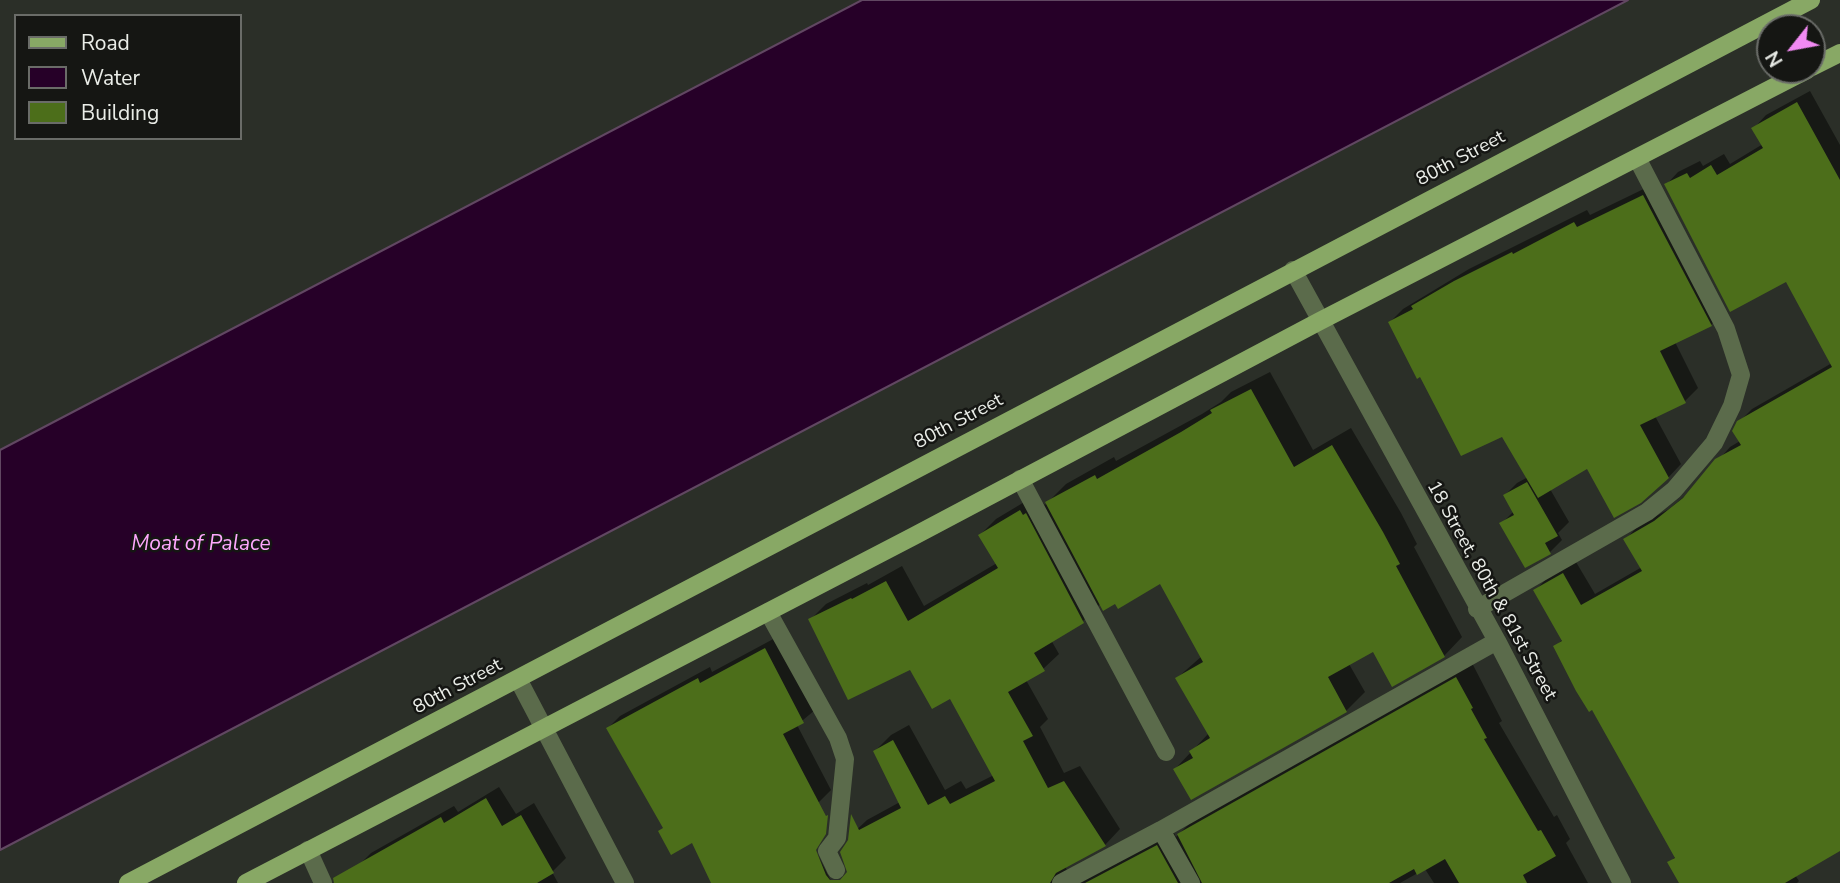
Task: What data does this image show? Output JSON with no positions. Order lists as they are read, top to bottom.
{
  "streets": {
    "main road": ["80th Street"],
    "street": ["18 Street, 80th & 81st Street"]
  },
  "crossings": [
    ["80th Street", "18 Street, 80th & 81st Street"]
  ],
  "water": ["Moat of Palace"],
  "legend": ["Road", "Water", "Building"],
  "north": "bottom left"
}
